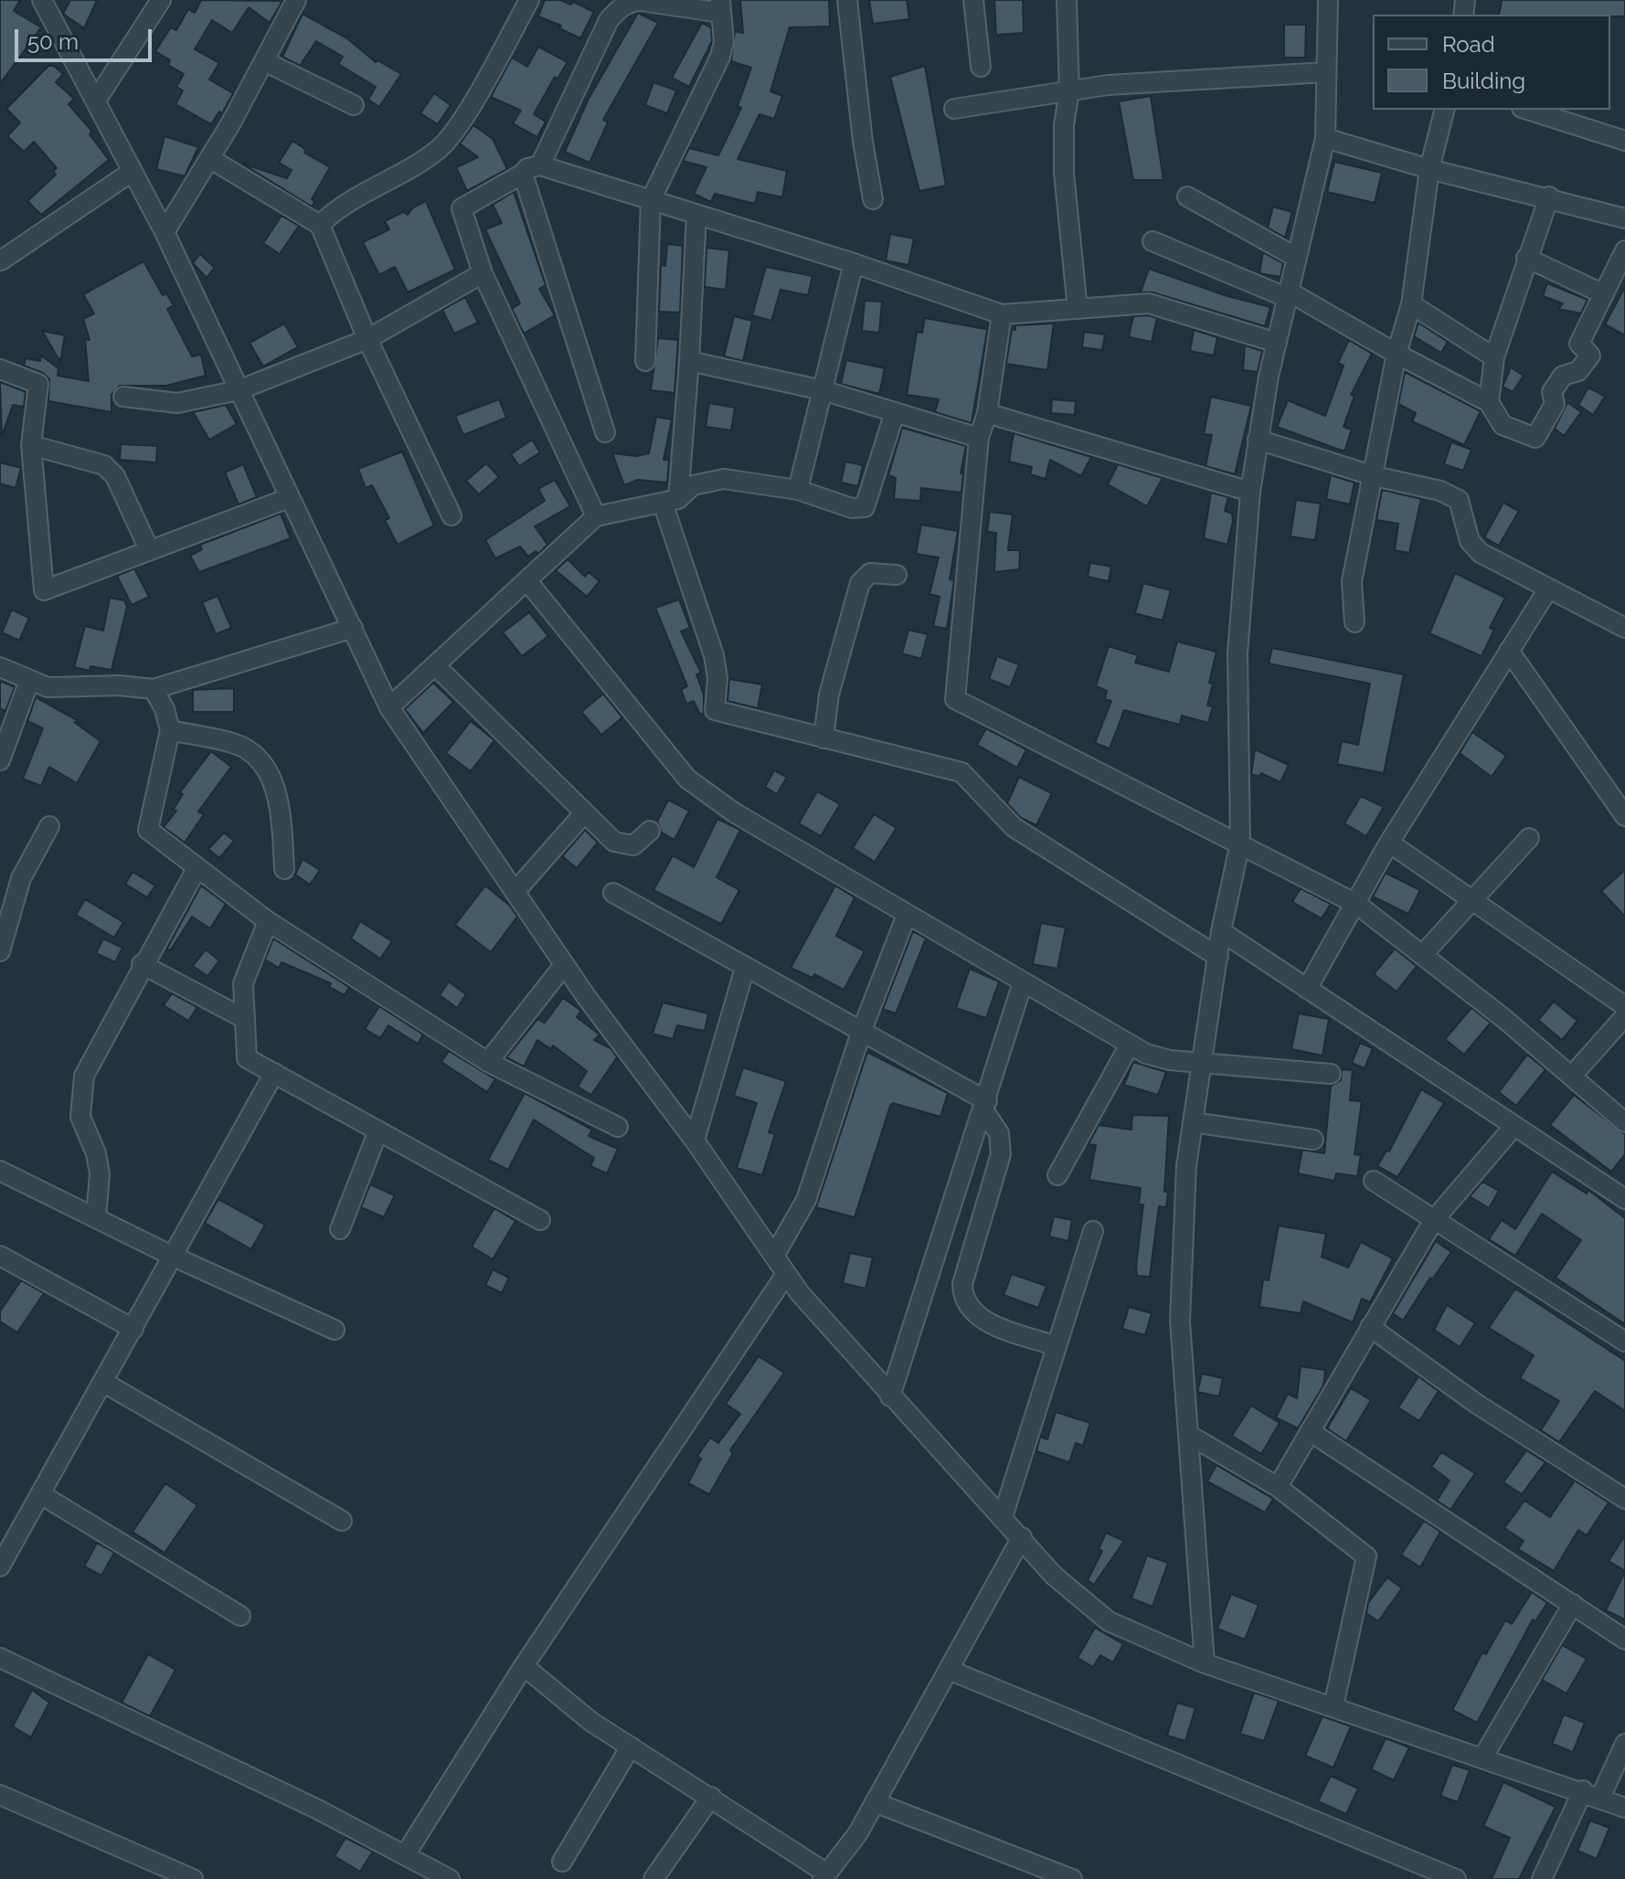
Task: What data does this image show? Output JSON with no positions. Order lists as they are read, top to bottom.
{
  "legend": ["Road", "Building"],
  "scale_bar": "50 m"
}
